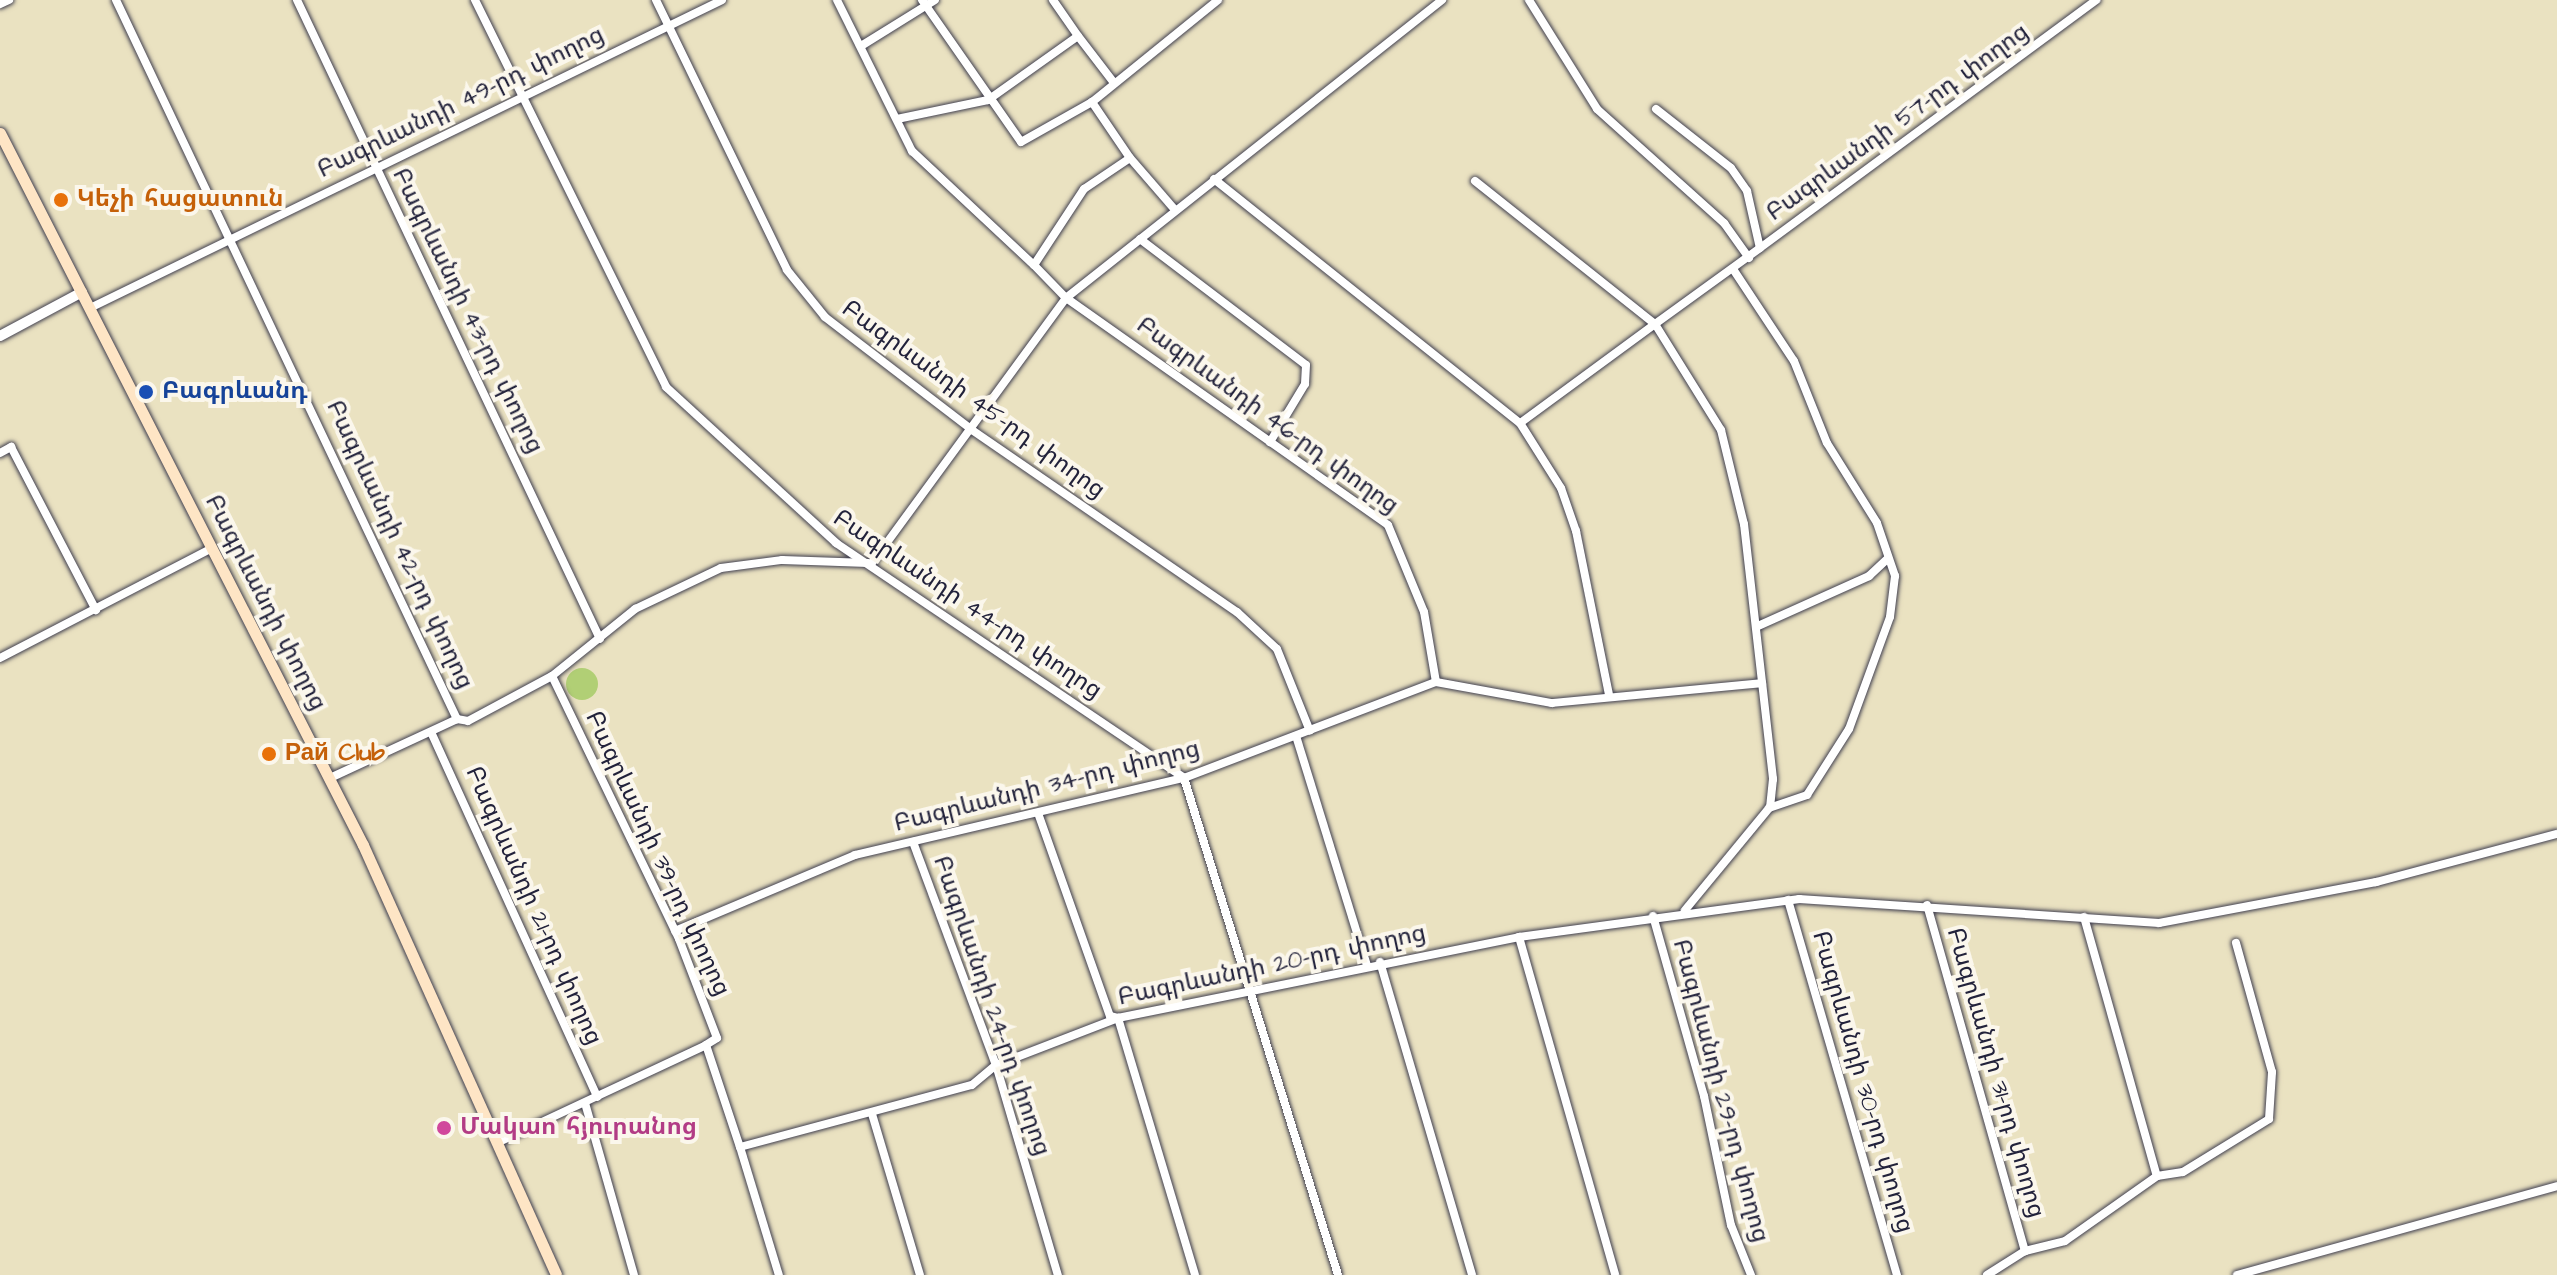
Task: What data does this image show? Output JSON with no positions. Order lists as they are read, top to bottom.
{
  "streets": {
    "main road": ["Բագրևանդի փողոց"],
    "street": [
      "Բագրևանդի 49-րդ փողոց",
      "Բագրևանդի 57-րդ փողոց",
      "Բագրևանդի 43-րդ փողոց",
      "Բագրևանդի 45-րդ փողոց",
      "Բագրևանդի 46-րդ փողոց",
      "Բագրևանդի 42-րդ փողոց",
      "Բագրևանդի 44-րդ փողոց",
      "Բագրևանդի 34-րդ փողոց",
      "Բագրևանդի 39-րդ փողոց",
      "Բագրևանդի 21-րդ փողոց",
      "Բագրևանդի 20-րդ փողոց",
      "Բագրևանդի 24-րդ փողոց",
      "Բագրևանդի 31-րդ փողոց",
      "Բագրևանդի 30-րդ փողոց",
      "Բագրևանդի 29-րդ փողոց"
    ]
  },
  "crossings": [
    ["Բագրևանդի 49-րդ փողոց", "Բագրևանդի 43-րդ փողոց"],
    ["Բագրևանդի 49-րդ փողոց", "Բագրևանդի 45-րդ փողոց"],
    ["Բագրևանդի 49-րդ փողոց", "Բագրևանդի 42-րդ փողոց"],
    ["Բագրևանդի 49-րդ փողոց", "Բագրևանդի փողոց"],
    ["Բագրևանդի 49-րդ փողոց", "Բագրևանդի 44-րդ փողոց"],
    ["Բագրևանդի 45-րդ փողոց", "Բագրևանդի 34-րդ փողոց"],
    ["Բագրևանդի 46-րդ փողոց", "Բագրևանդի 34-րդ փողոց"],
    ["Բագրևանդի 44-րդ փողոց", "Բագրևանդի 34-րդ փողոց"],
    ["Բագրևանդի 34-րդ փողոց", "Բագրևանդի 39-րդ փողոց"],
    ["Բագրևանդի 34-րդ փողոց", "Բագրևանդի 24-րդ փողոց"],
    ["Բագրևանդի 20-րդ փողոց", "Բագրևանդի 24-րդ փողոց"],
    ["Բագրևանդի 20-րդ փողոց", "Բագրևանդի 31-րդ փողոց"],
    ["Բագրևանդի 20-րդ փողոց", "Բագրևանդի 30-րդ փողոց"],
    ["Բագրևանդի 20-րդ փողոց", "Բագրևանդի 29-րդ փողոց"]
  ],
  "places": [
    "Կեչի հացատուն",
    "Բագրևանդ",
    "Рай Club",
    "Մակաո հյուրանոց"
  ]
}
